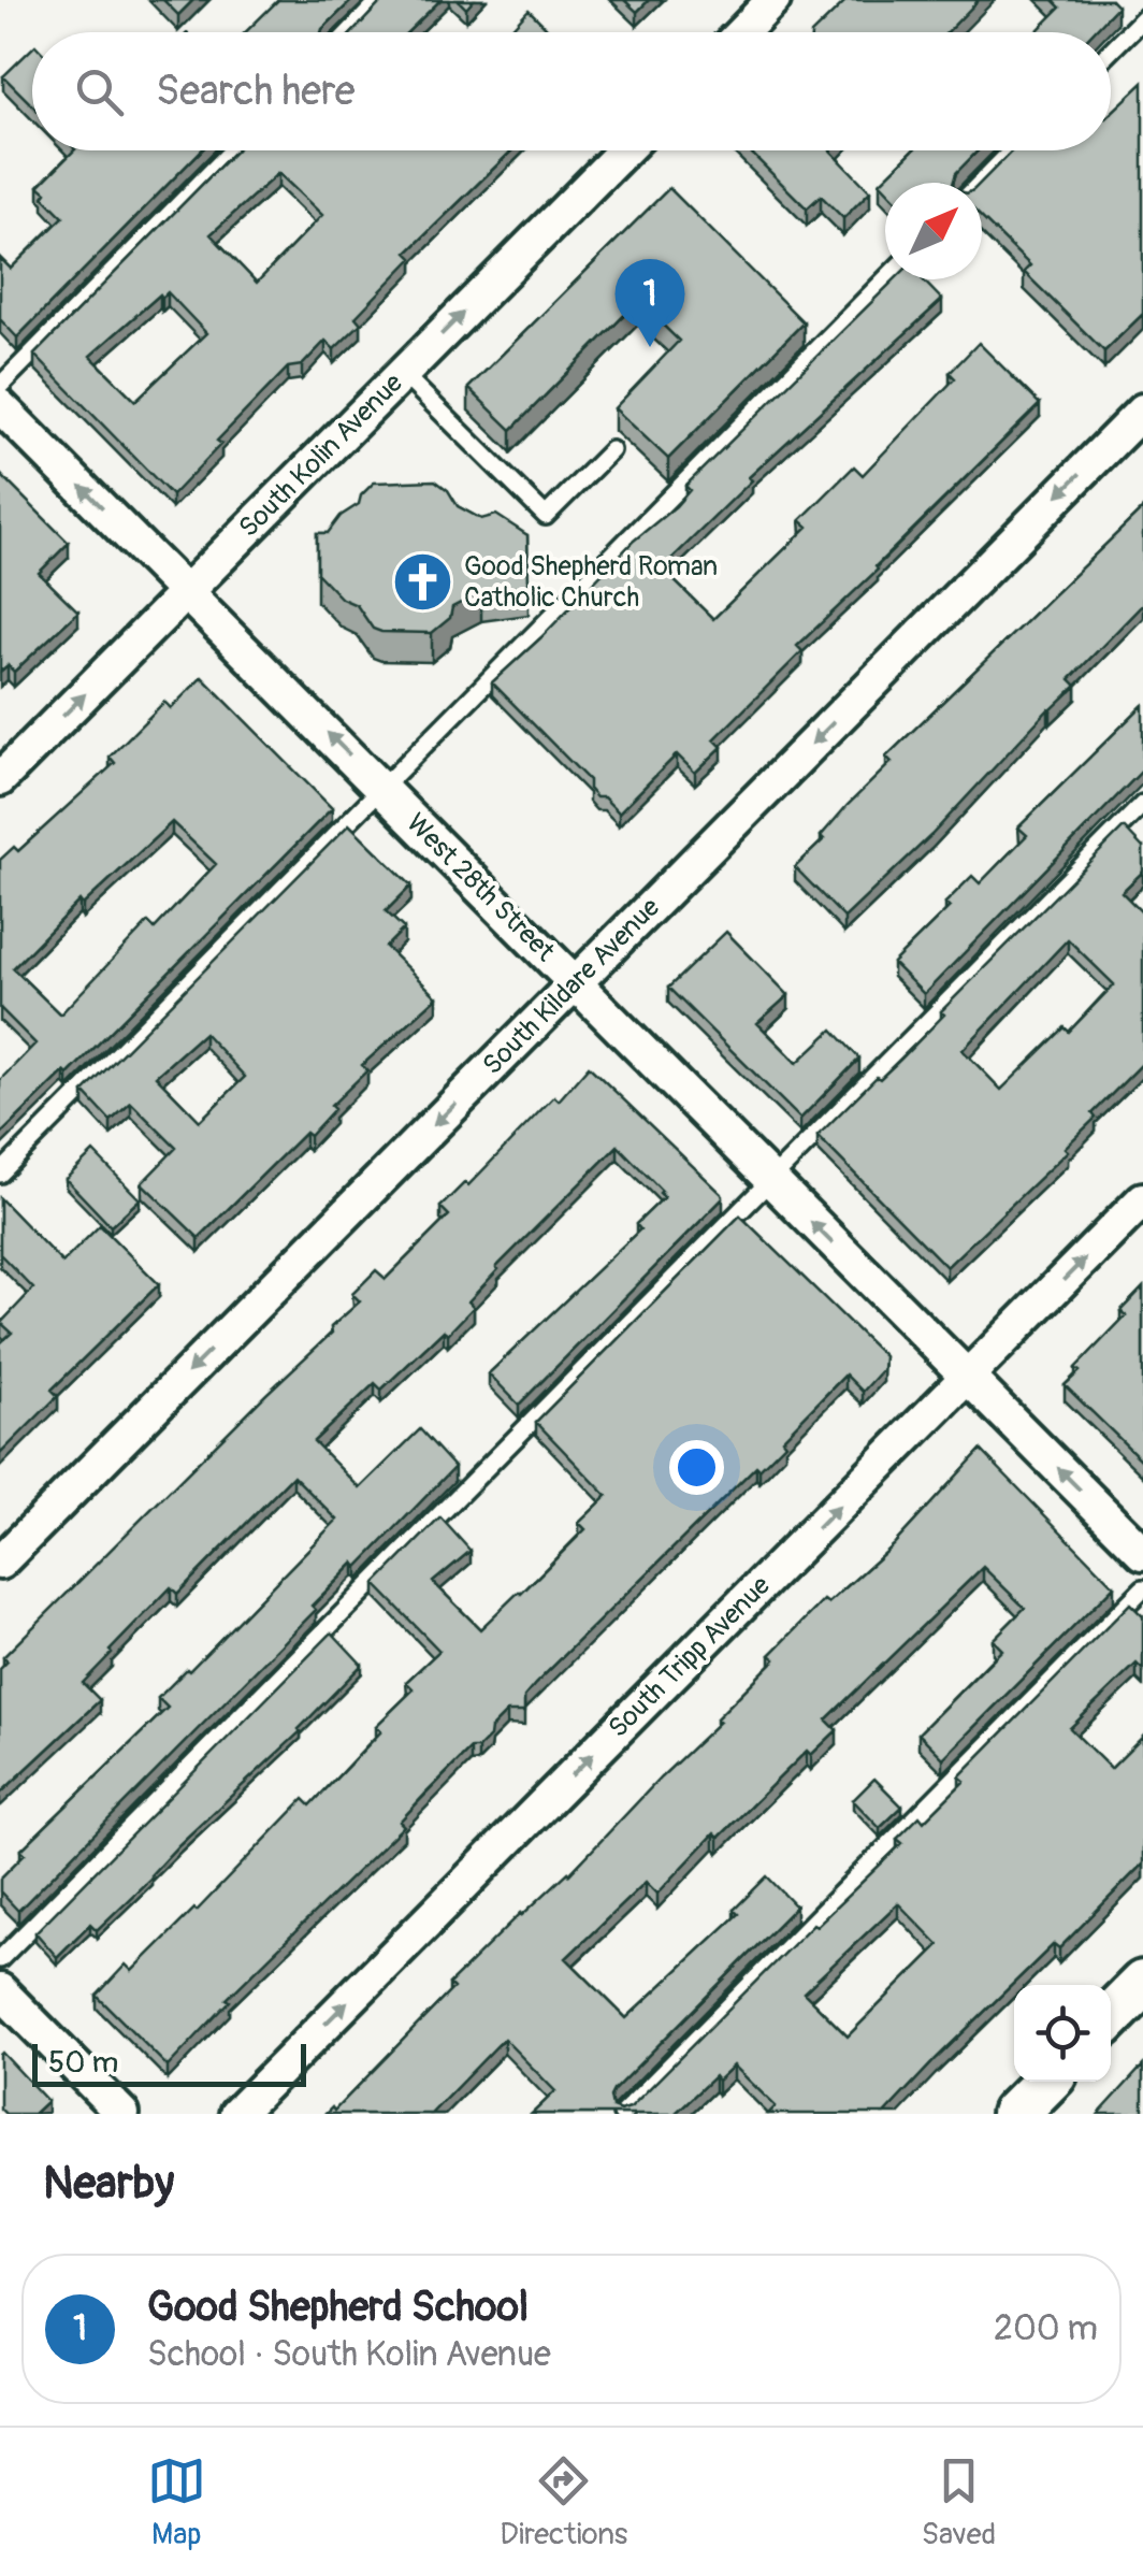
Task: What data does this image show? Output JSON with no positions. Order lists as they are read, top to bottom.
{
  "streets": {
    "street": [
      "South Kolin Avenue",
      "West 28th Street",
      "South Kildare Avenue",
      "South Tripp Avenue"
    ]
  },
  "crossings": [
    ["South Kolin Avenue", "West 28th Street"],
    ["West 28th Street", "South Kildare Avenue"],
    ["West 28th Street", "South Tripp Avenue"]
  ],
  "one_way": [
    "South Kolin Avenue",
    "West 28th Street",
    "South Kildare Avenue",
    "South Tripp Avenue"
  ],
  "places": {
    "church": ["Good Shepherd Roman Catholic Church"]
  },
  "scale_bar": "50 m",
  "north": "top right",
  "page": {
    "search": "Search here",
    "pins": "1",
    "scale": "50 m",
    "heading": "Nearby",
    "list": [
      {
        "mark": "1",
        "name": "Good Shepherd School",
        "note": "School · South Kolin Avenue",
        "value": "200 m"
      }
    ],
    "nav": ["Map", "Directions", "Saved"]
  }
}
